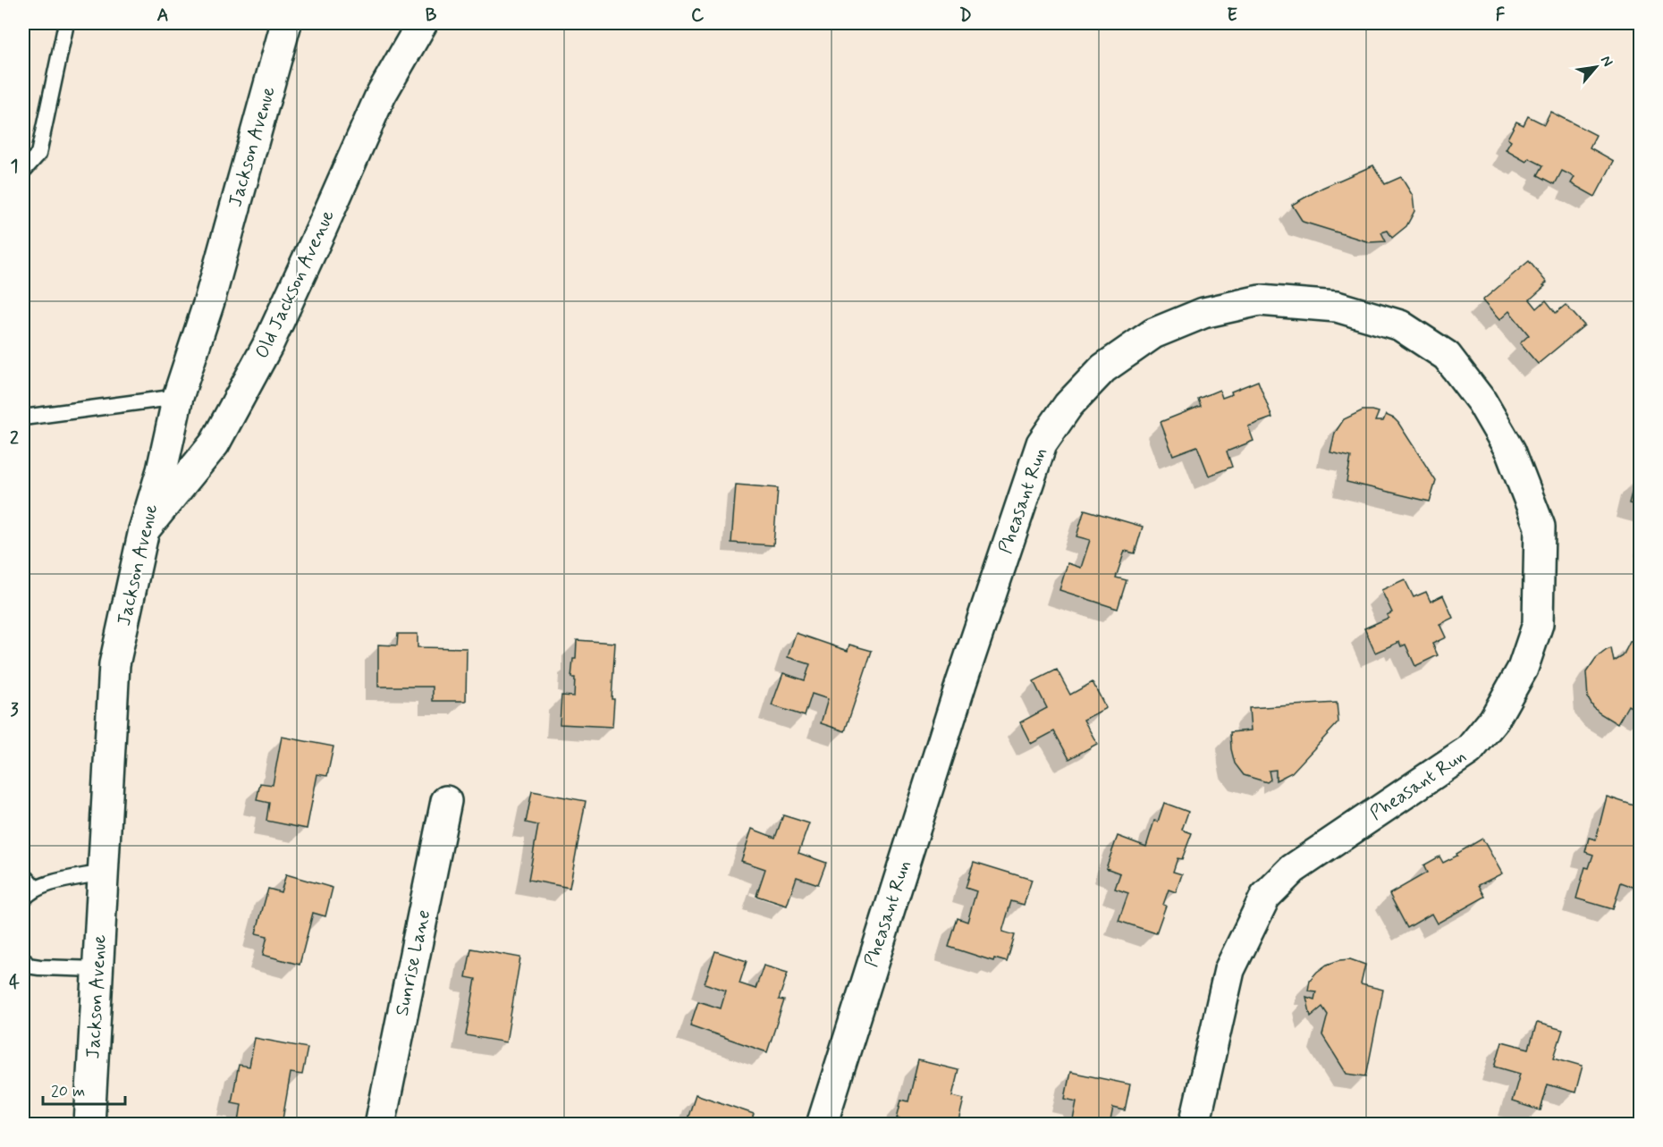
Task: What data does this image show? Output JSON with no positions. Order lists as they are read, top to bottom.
{
  "streets": {
    "street": [
      "Jackson Avenue",
      "Old Jackson Avenue",
      "Pheasant Run",
      "Sunrise Lane"
    ]
  },
  "crossings": [
    ["Jackson Avenue", "Old Jackson Avenue"]
  ],
  "scale_bar": "20 m",
  "north": "top right",
  "grid": {
    "columns": [
      "A",
      "B",
      "C",
      "D",
      "E",
      "F"
    ],
    "rows": [
      "1",
      "2",
      "3",
      "4"
    ]
  }
}
